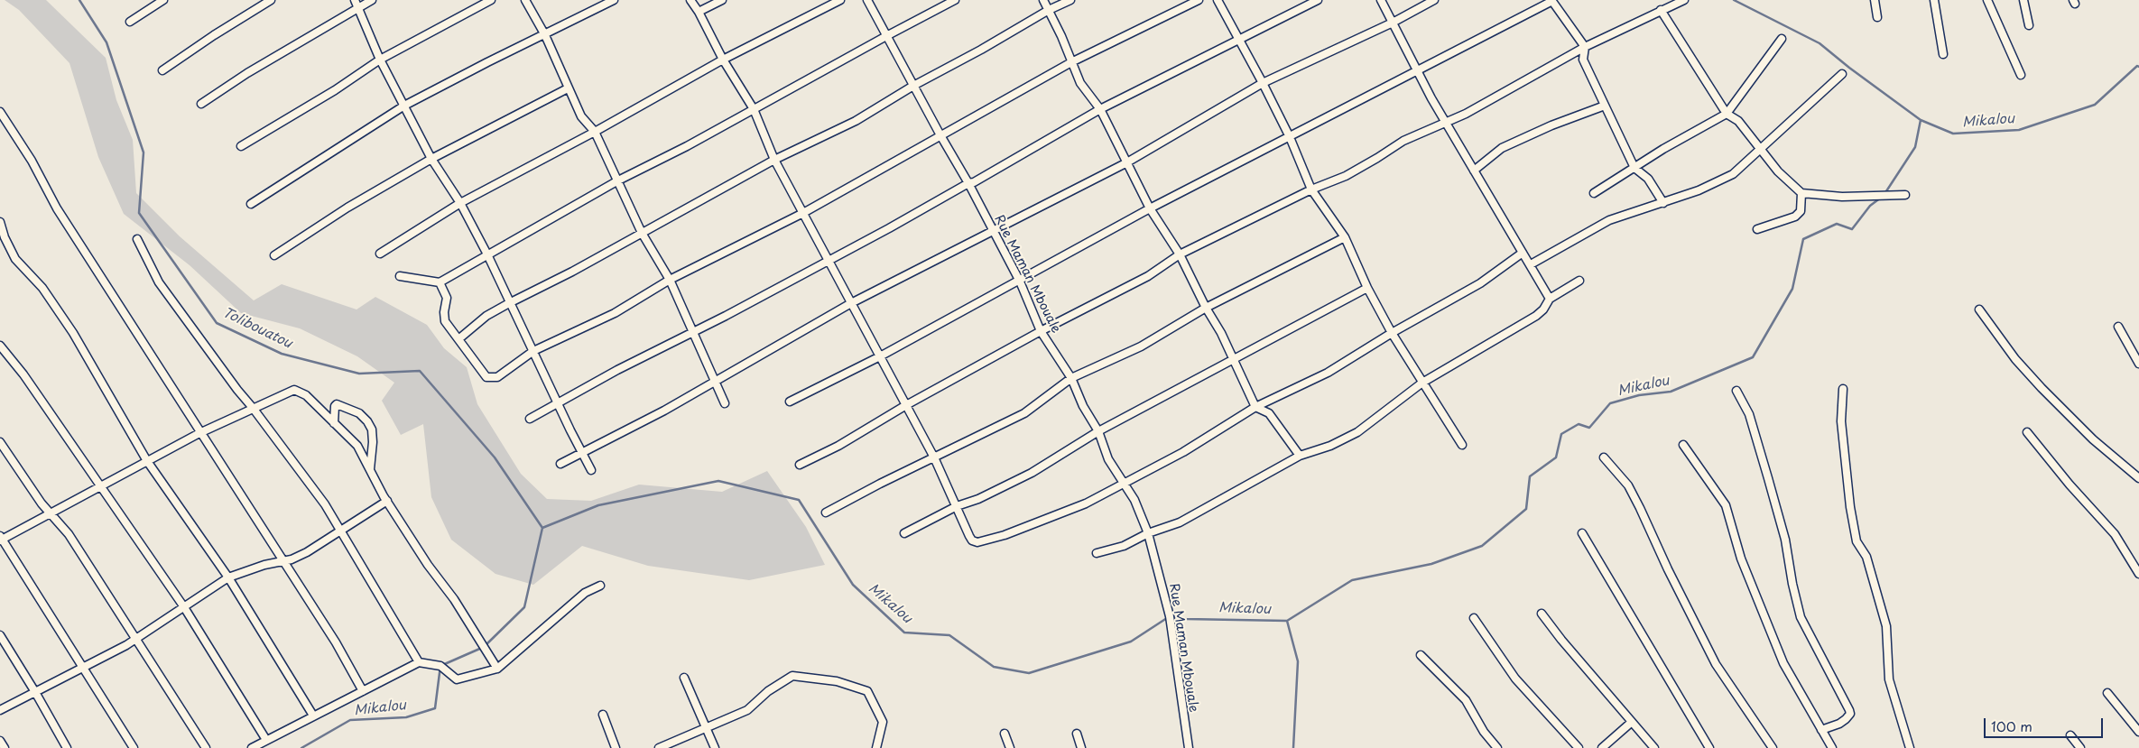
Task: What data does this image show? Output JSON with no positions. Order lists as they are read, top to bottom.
{
  "streets": {
    "street": ["Rue Maman Mbouale"]
  },
  "water": ["Mikalou", "Tolibouatou"],
  "scale_bar": "100 m"
}
